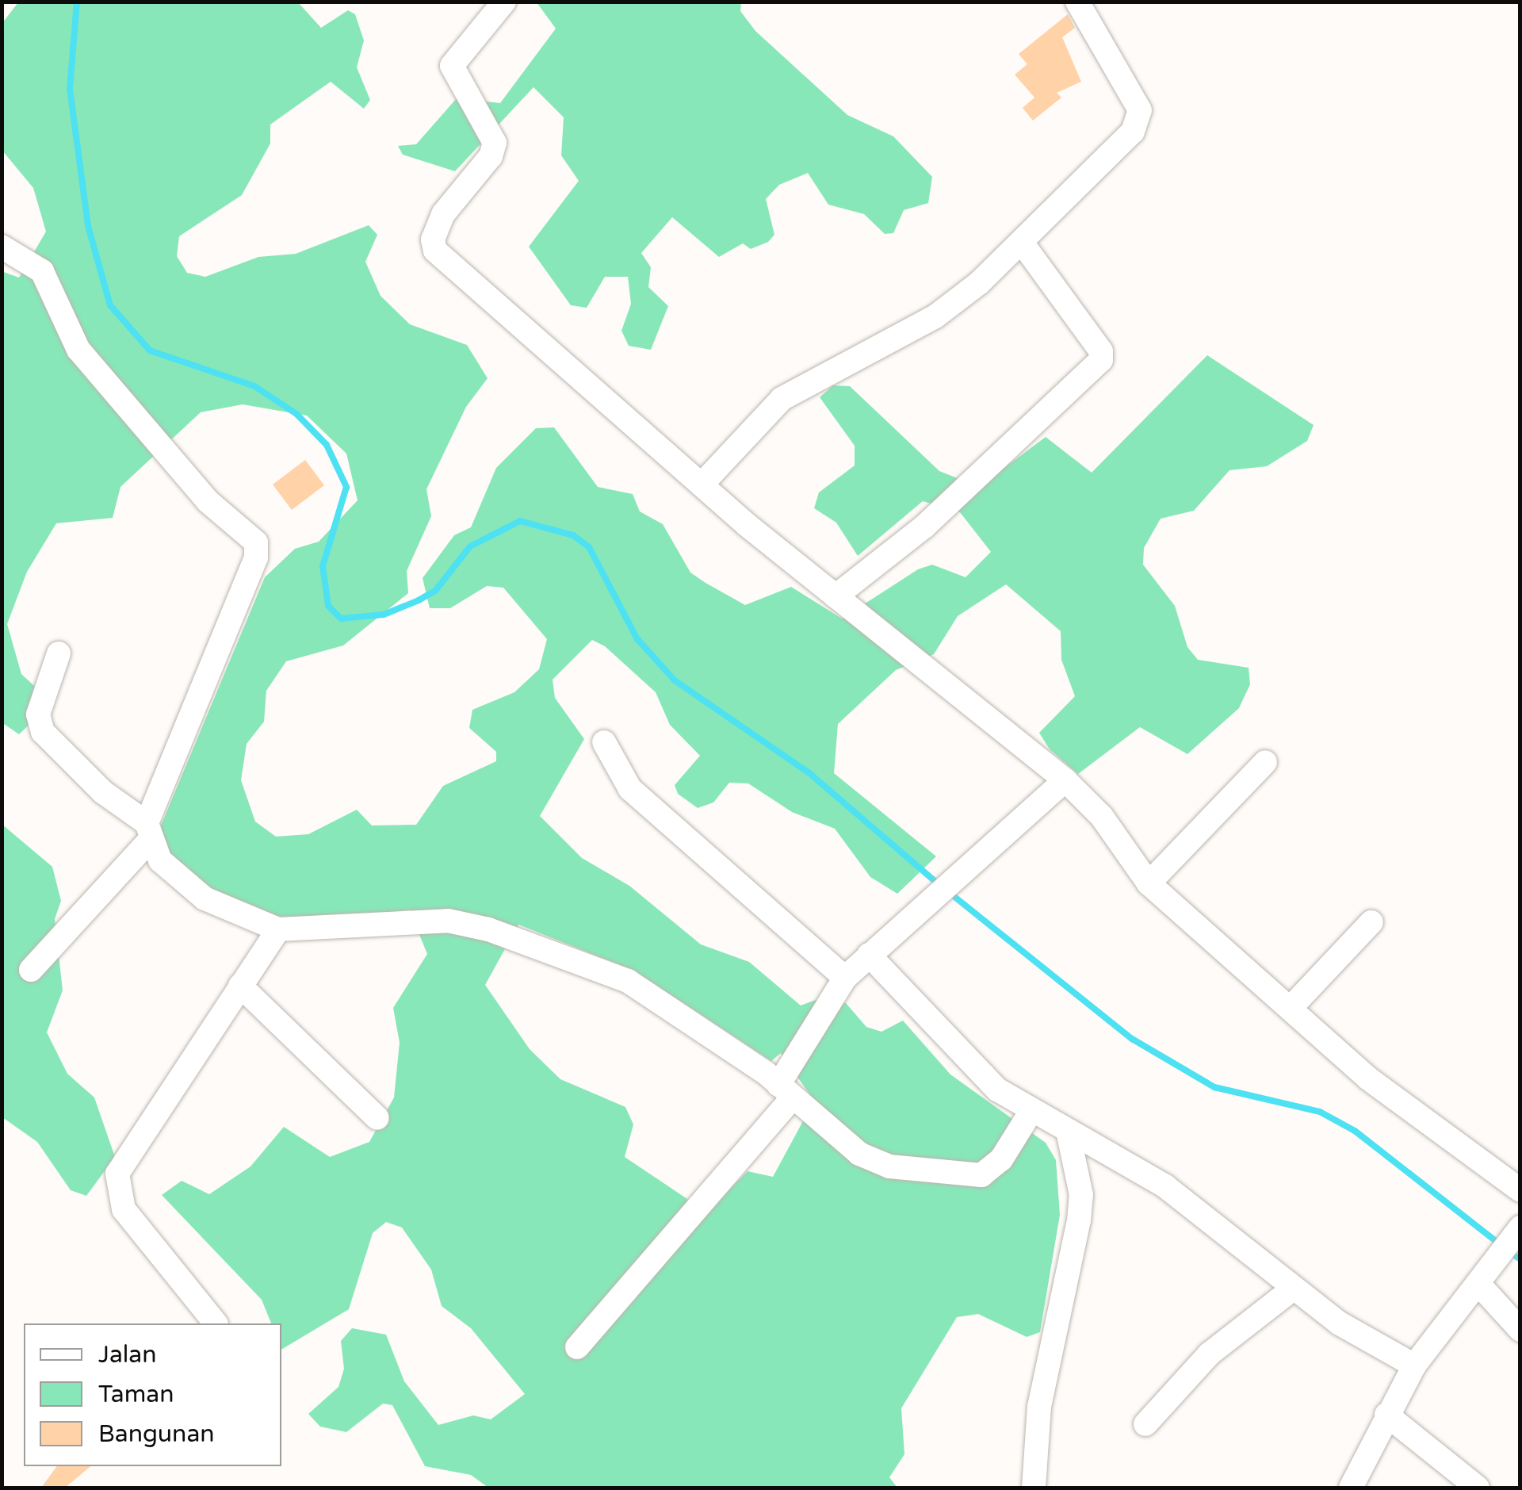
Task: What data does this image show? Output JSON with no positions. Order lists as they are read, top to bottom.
{
  "legend": ["Jalan", "Taman", "Bangunan"]
}
